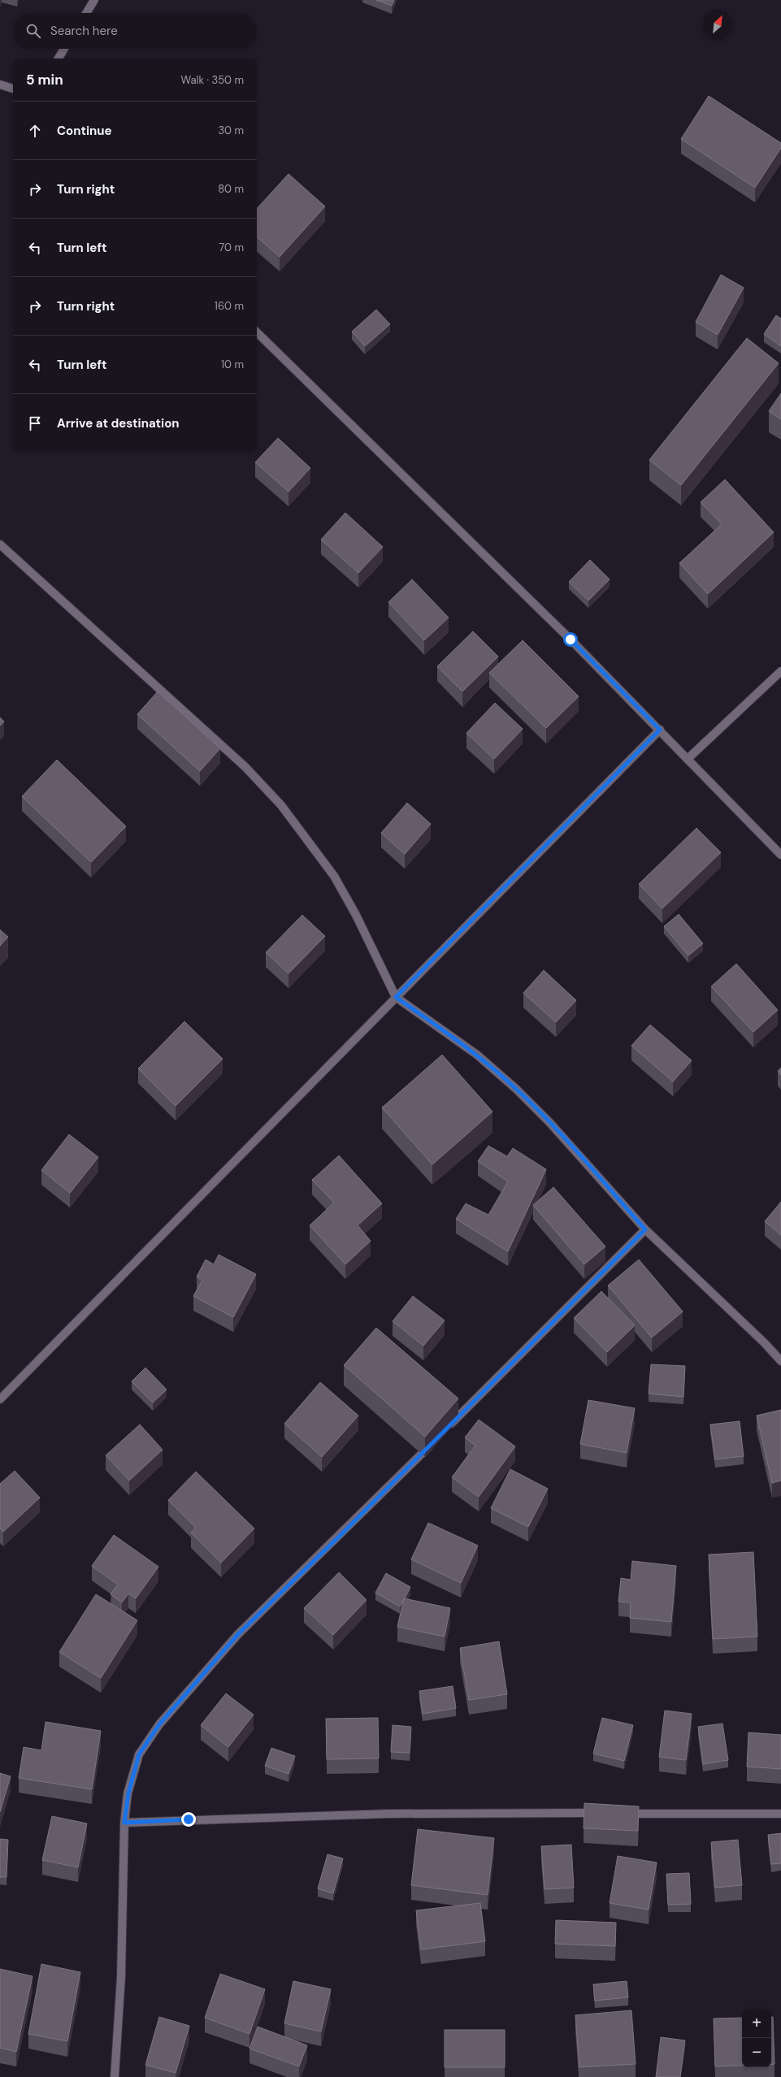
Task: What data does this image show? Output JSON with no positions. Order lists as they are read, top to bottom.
{
  "north": "top right",
  "page": {
    "search": "Search here",
    "heading": ["5 min", "Walk · 350 m"],
    "list": [
      ["Continue", "30 m"],
      ["Turn right", "80 m"],
      ["Turn left", "70 m"],
      ["Turn right", "160 m"],
      ["Turn left", "10 m"],
      "Arrive at destination"
    ],
    "map_buttons": ["+", "−"]
  }
}
